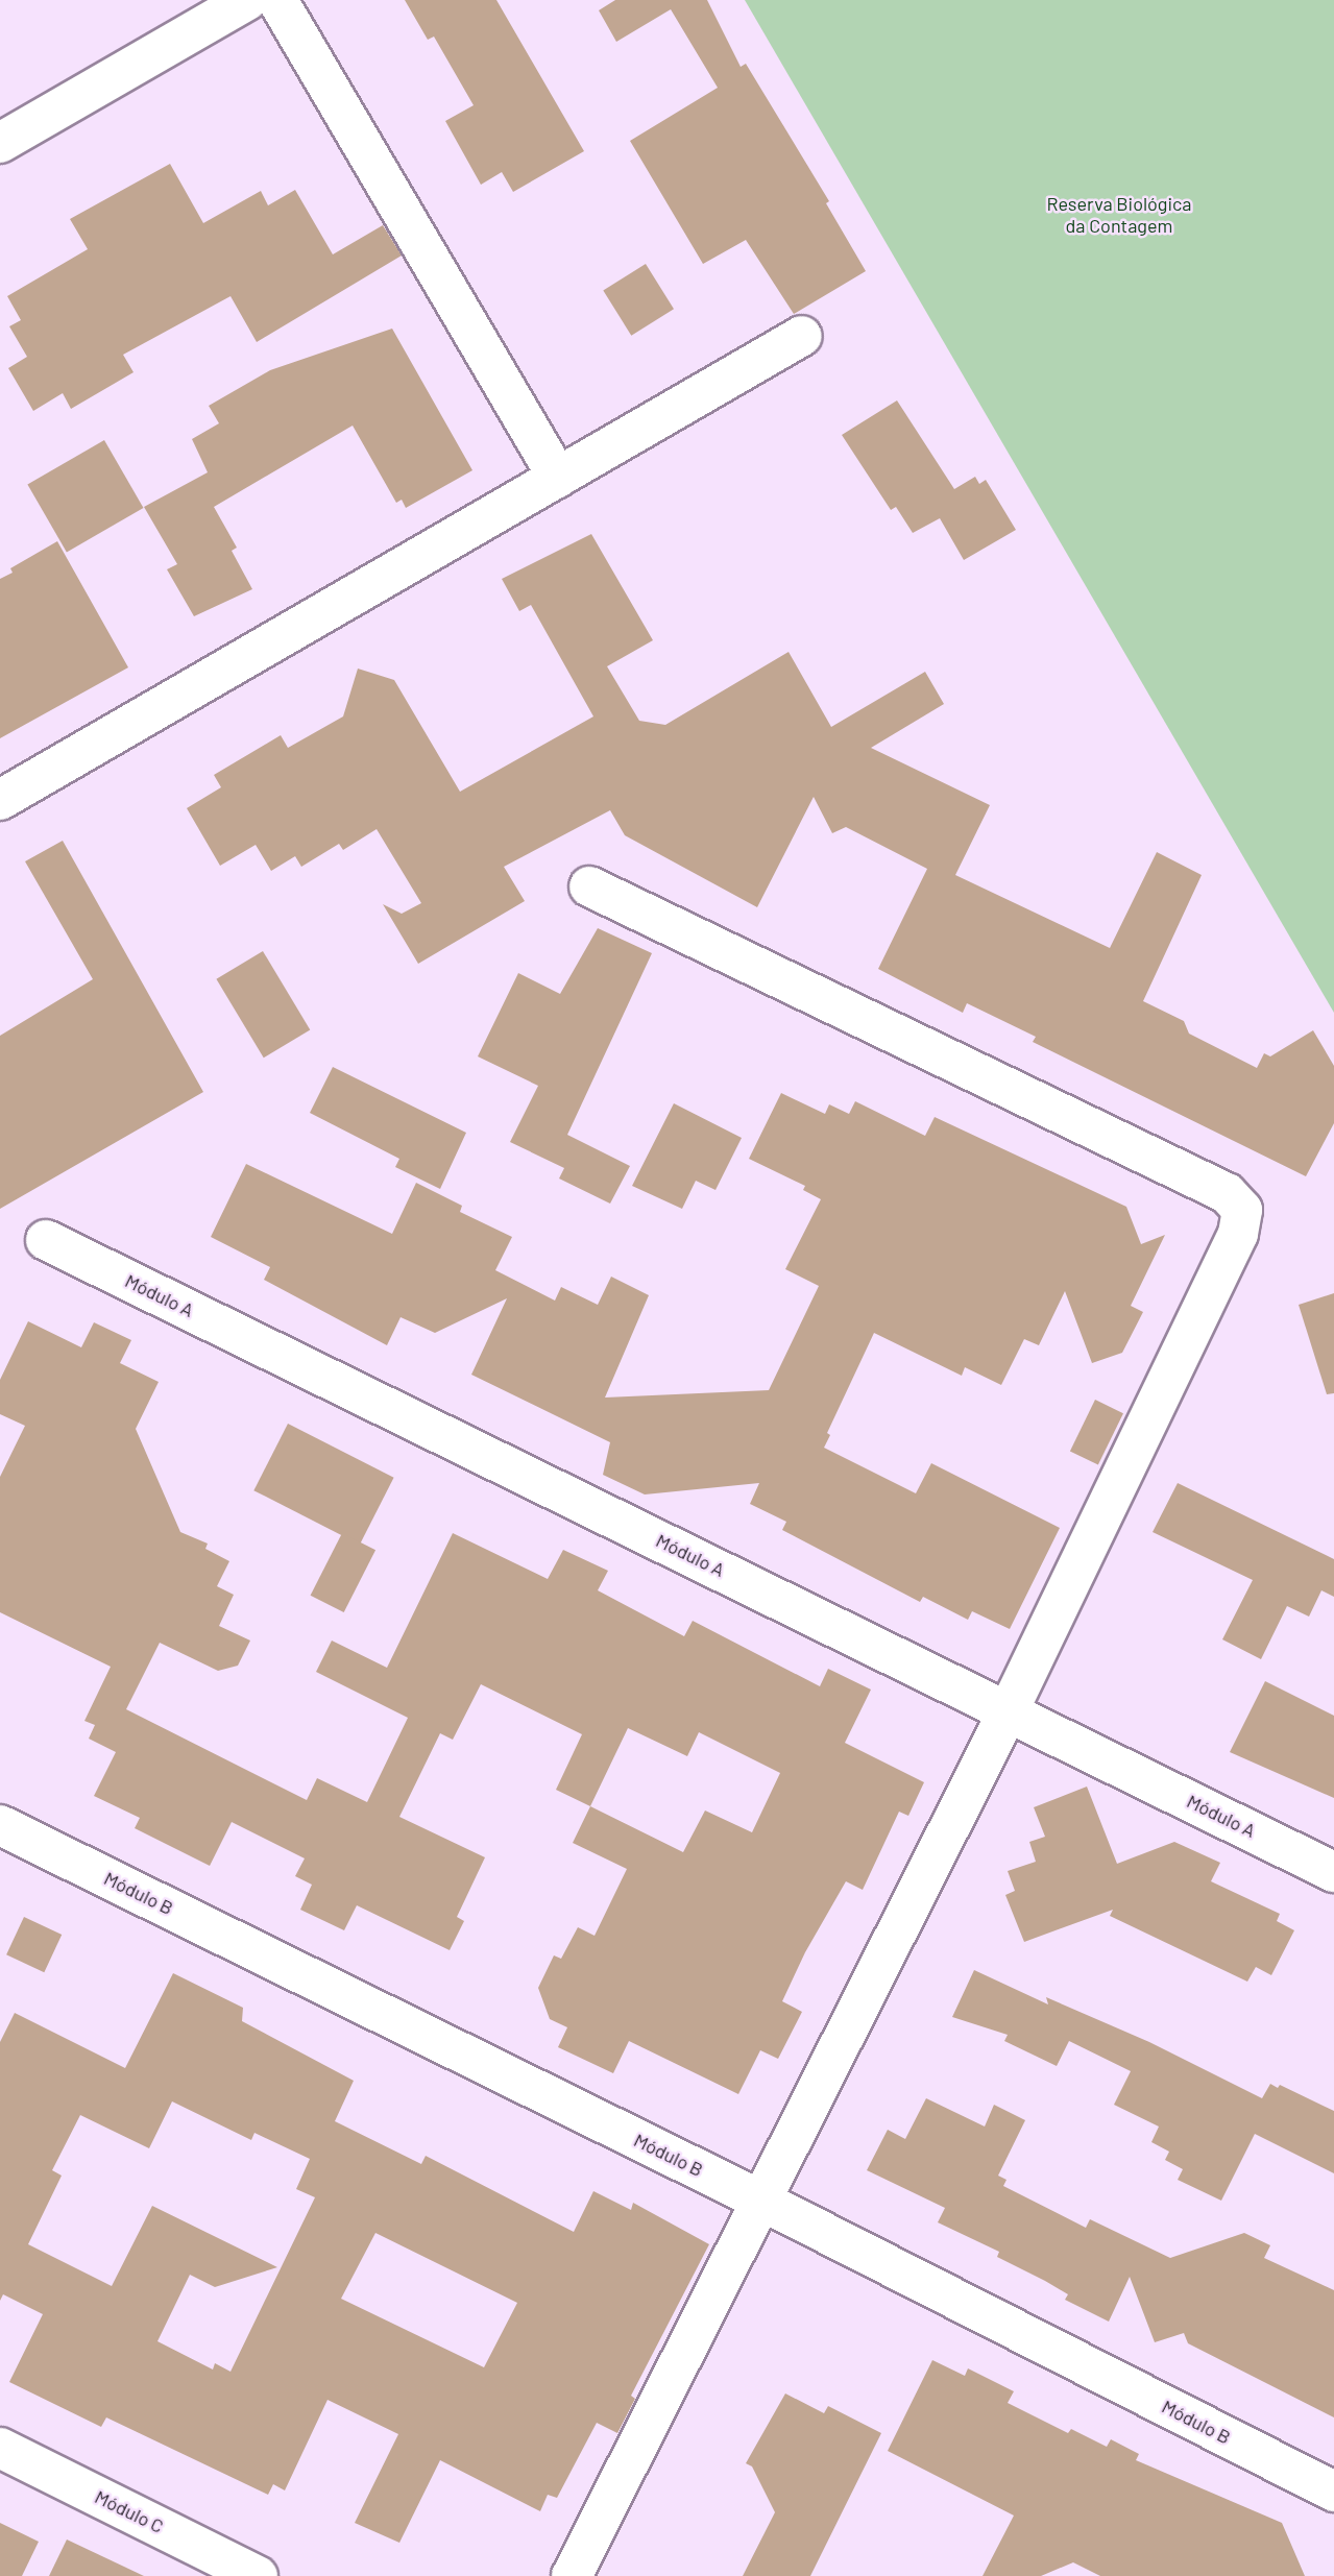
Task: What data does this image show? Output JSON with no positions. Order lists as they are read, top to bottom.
{
  "streets": {
    "street": ["Módulo A", "Módulo B", "Módulo C"]
  },
  "parks": ["Reserva Biológica da Contagem"]
}
